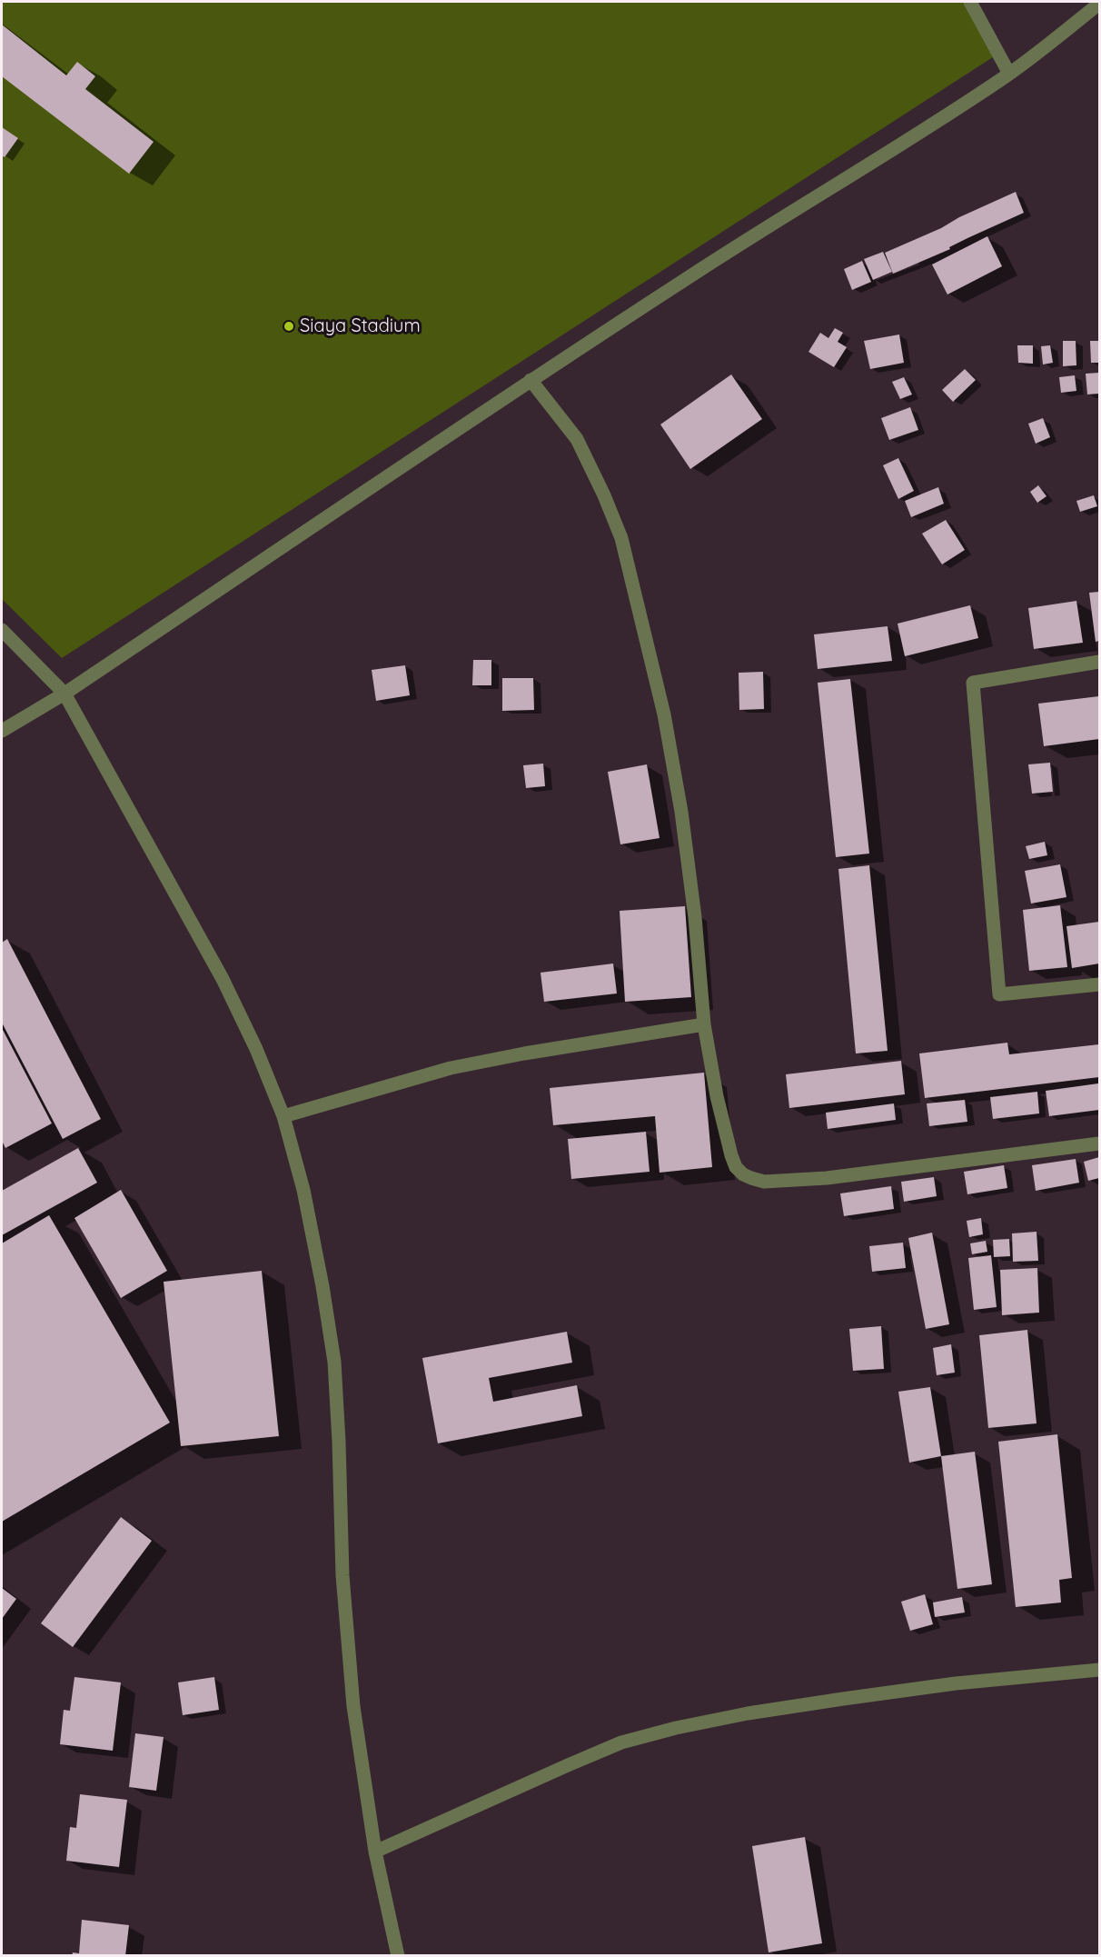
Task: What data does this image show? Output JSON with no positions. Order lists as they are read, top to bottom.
{
  "places": ["Siaya Stadium"]
}
